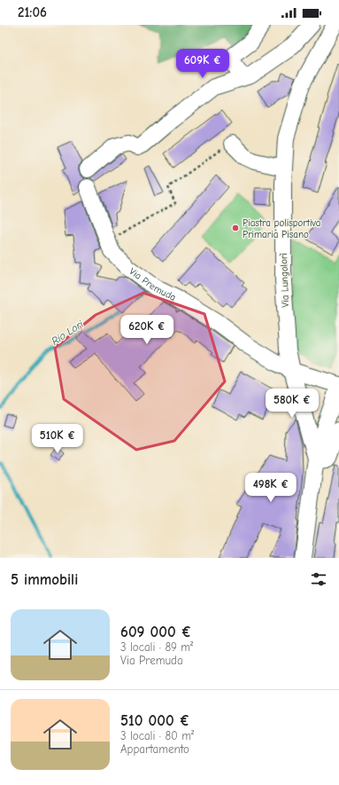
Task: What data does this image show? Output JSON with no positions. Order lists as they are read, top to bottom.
{
  "streets": {
    "street": ["Via Lungolorì", "Via Premuda"]
  },
  "crossings": [
    ["Via Lungolorì", "Via Premuda"]
  ],
  "water": ["Rio Lori"],
  "places": ["Piastra polisportiva Primaria Pisano"],
  "page": {
    "status": "21:06",
    "price": [
      "609K €",
      "620K €",
      "580K €",
      "510K €",
      "498K €"
    ],
    "heading": "5 immobili",
    "list": [
      {
        "name": "609 000 €",
        "note": "3 locali · 89 m² · Via Premuda"
      },
      {
        "name": "510 000 €",
        "note": "3 locali · 80 m² · Appartamento"
      }
    ]
  }
}
